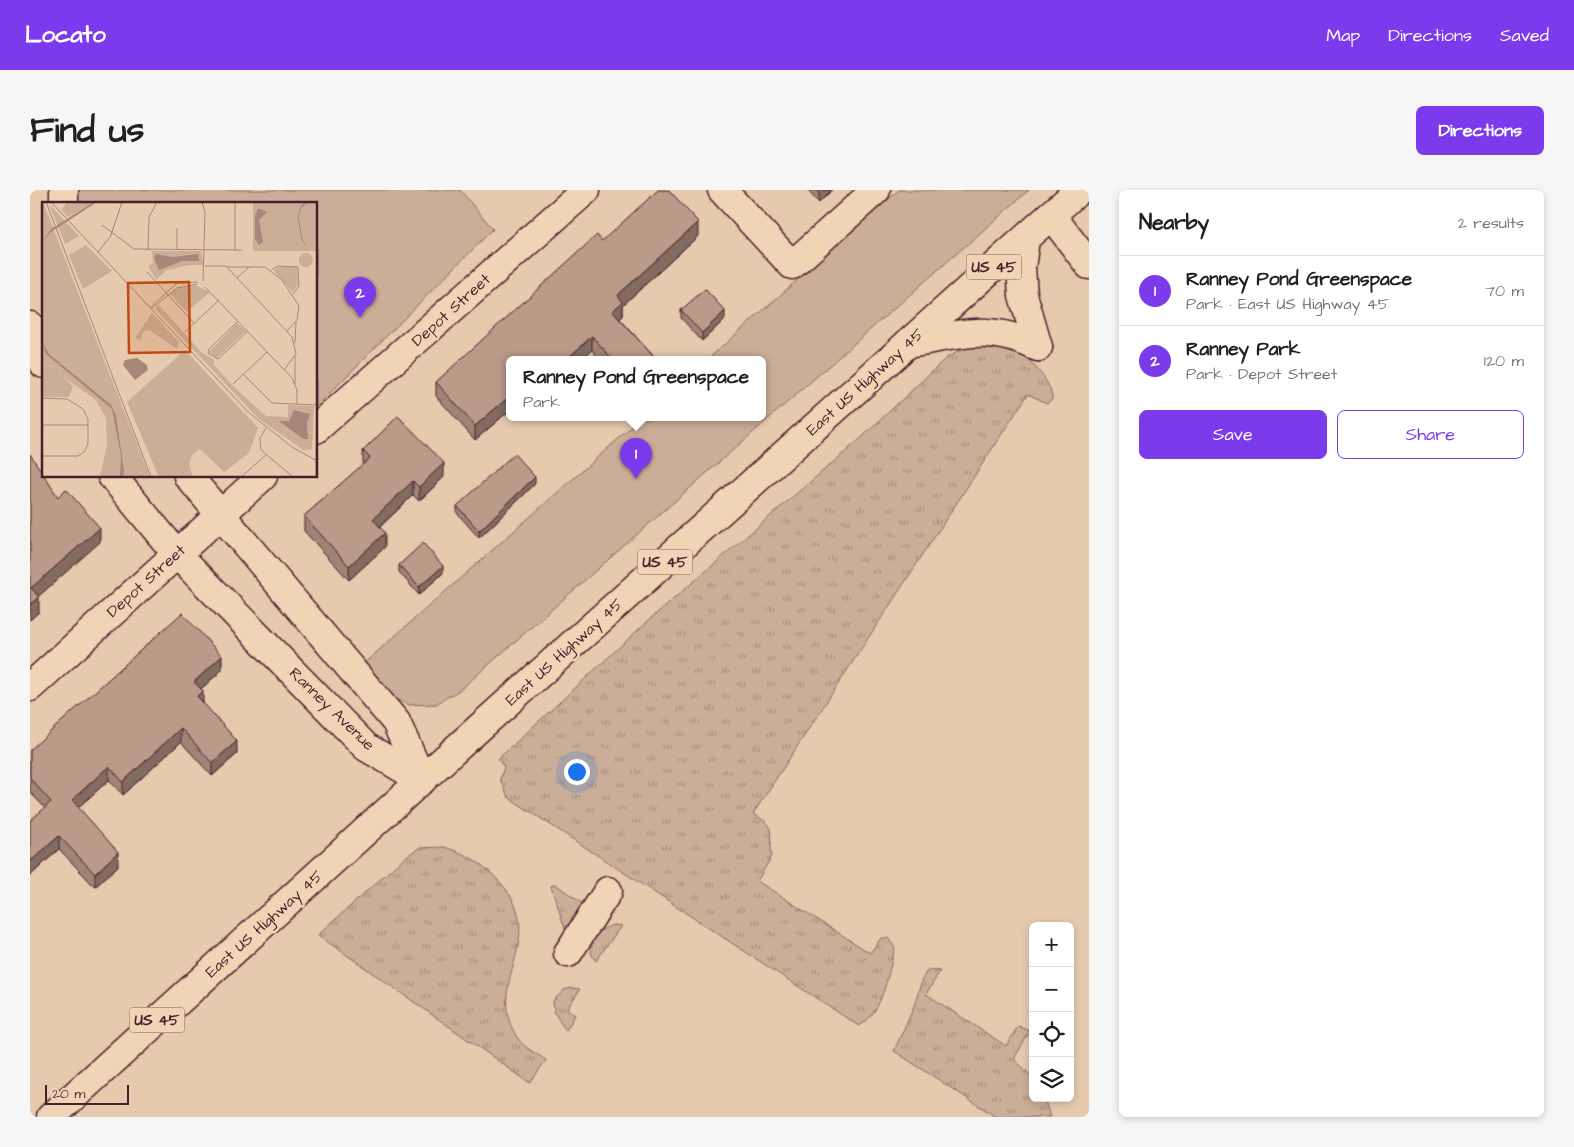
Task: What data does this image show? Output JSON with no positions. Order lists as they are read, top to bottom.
{
  "streets": {
    "street": [
      "US 45",
      "Depot Street",
      "East US Highway 45",
      "Ranney Avenue"
    ]
  },
  "crossings": [
    ["Depot Street", "Ranney Avenue"],
    ["East US Highway 45", "Ranney Avenue"]
  ],
  "scale_bar": "20 m",
  "page": {
    "header": "Locato",
    "nav": ["Map", "Directions", "Saved"],
    "title": "Find us",
    "buttons": [
      "Directions",
      ["Save", "Share"]
    ],
    "heading": ["Nearby", "2 results"],
    "list": [
      {
        "mark": "1",
        "name": "Ranney Pond Greenspace",
        "note": "Park · East US Highway 45",
        "value": "70 m"
      },
      {
        "mark": "2",
        "name": "Ranney Park",
        "note": "Park · Depot Street",
        "value": "120 m"
      }
    ],
    "pins": ["2", "1"],
    "popup": ["Ranney Pond Greenspace", "Park"],
    "map_buttons": ["+", "−"],
    "scale": "20 m"
  }
}
